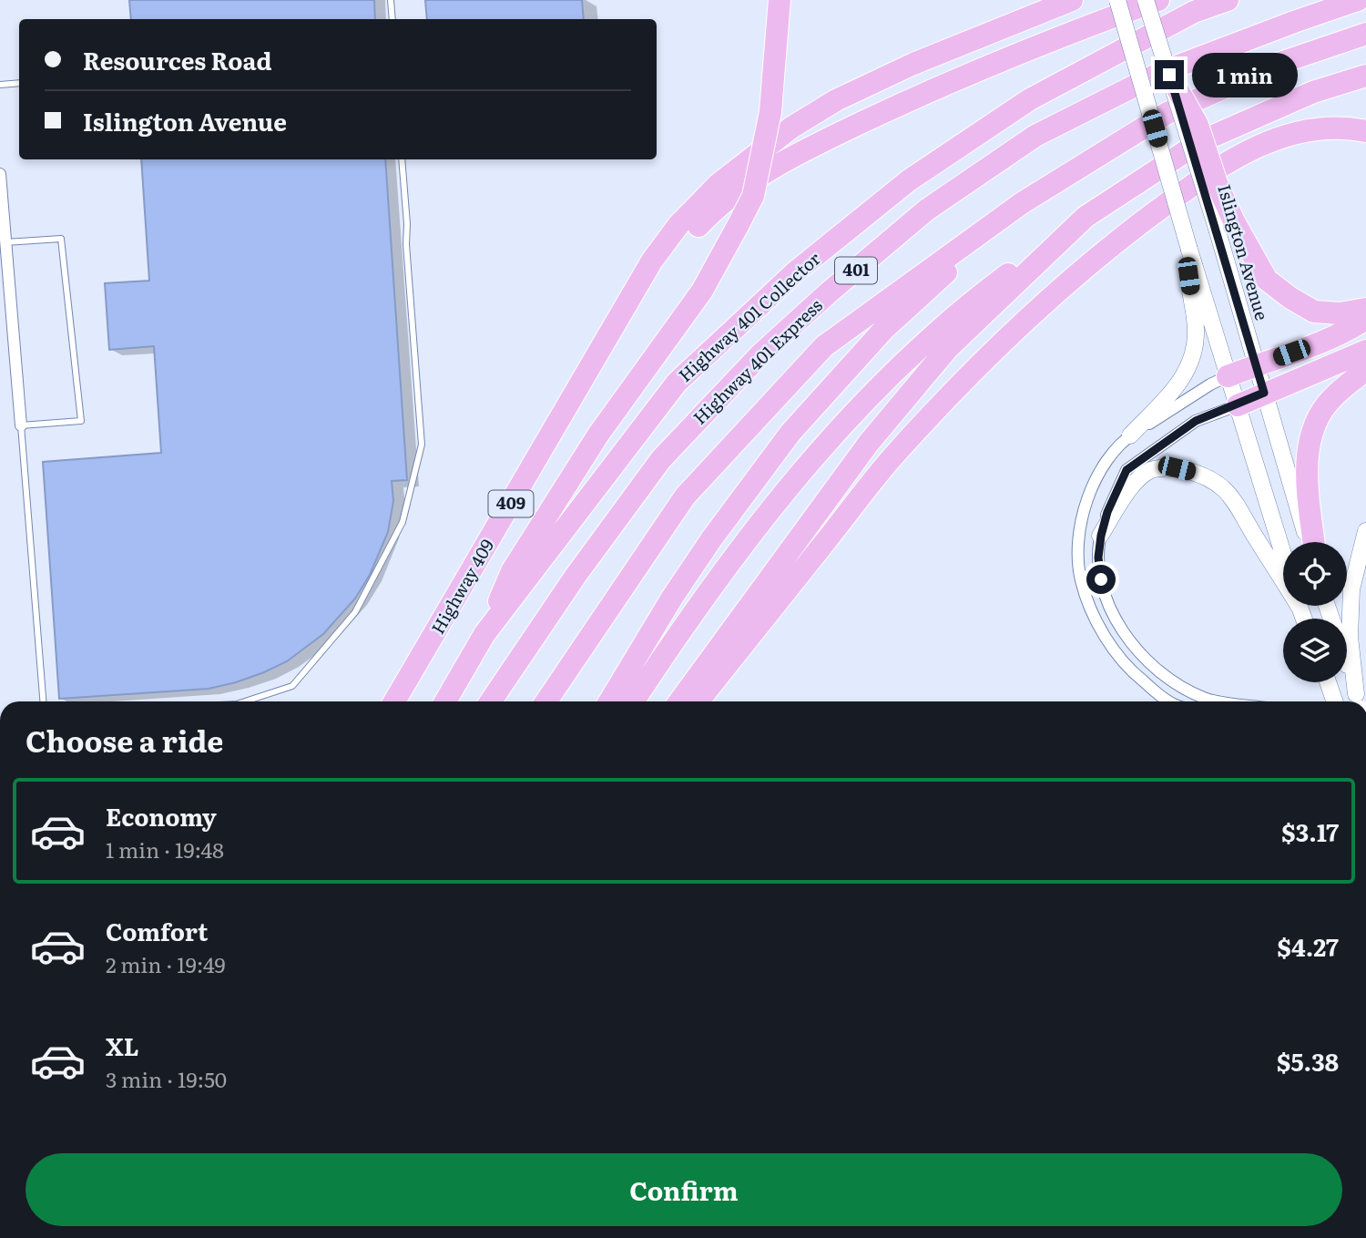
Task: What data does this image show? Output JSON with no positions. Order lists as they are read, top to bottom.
{
  "streets": {
    "highway": [
      "401",
      "Highway 401 Collector",
      "Highway 401 Express",
      "409",
      "Highway 409"
    ],
    "main road": ["Islington Avenue"]
  },
  "page": {
    "banner": ["Resources Road", "Islington Avenue"],
    "bubble": "1 min",
    "heading": "Choose a ride",
    "list": [
      {
        "name": "Economy",
        "note": "1 min · 19:48",
        "value": "$3.17"
      },
      {
        "name": "Comfort",
        "note": "2 min · 19:49",
        "value": "$4.27"
      },
      {
        "name": "XL",
        "note": "3 min · 19:50",
        "value": "$5.38"
      }
    ],
    "buttons": "Confirm"
  }
}
